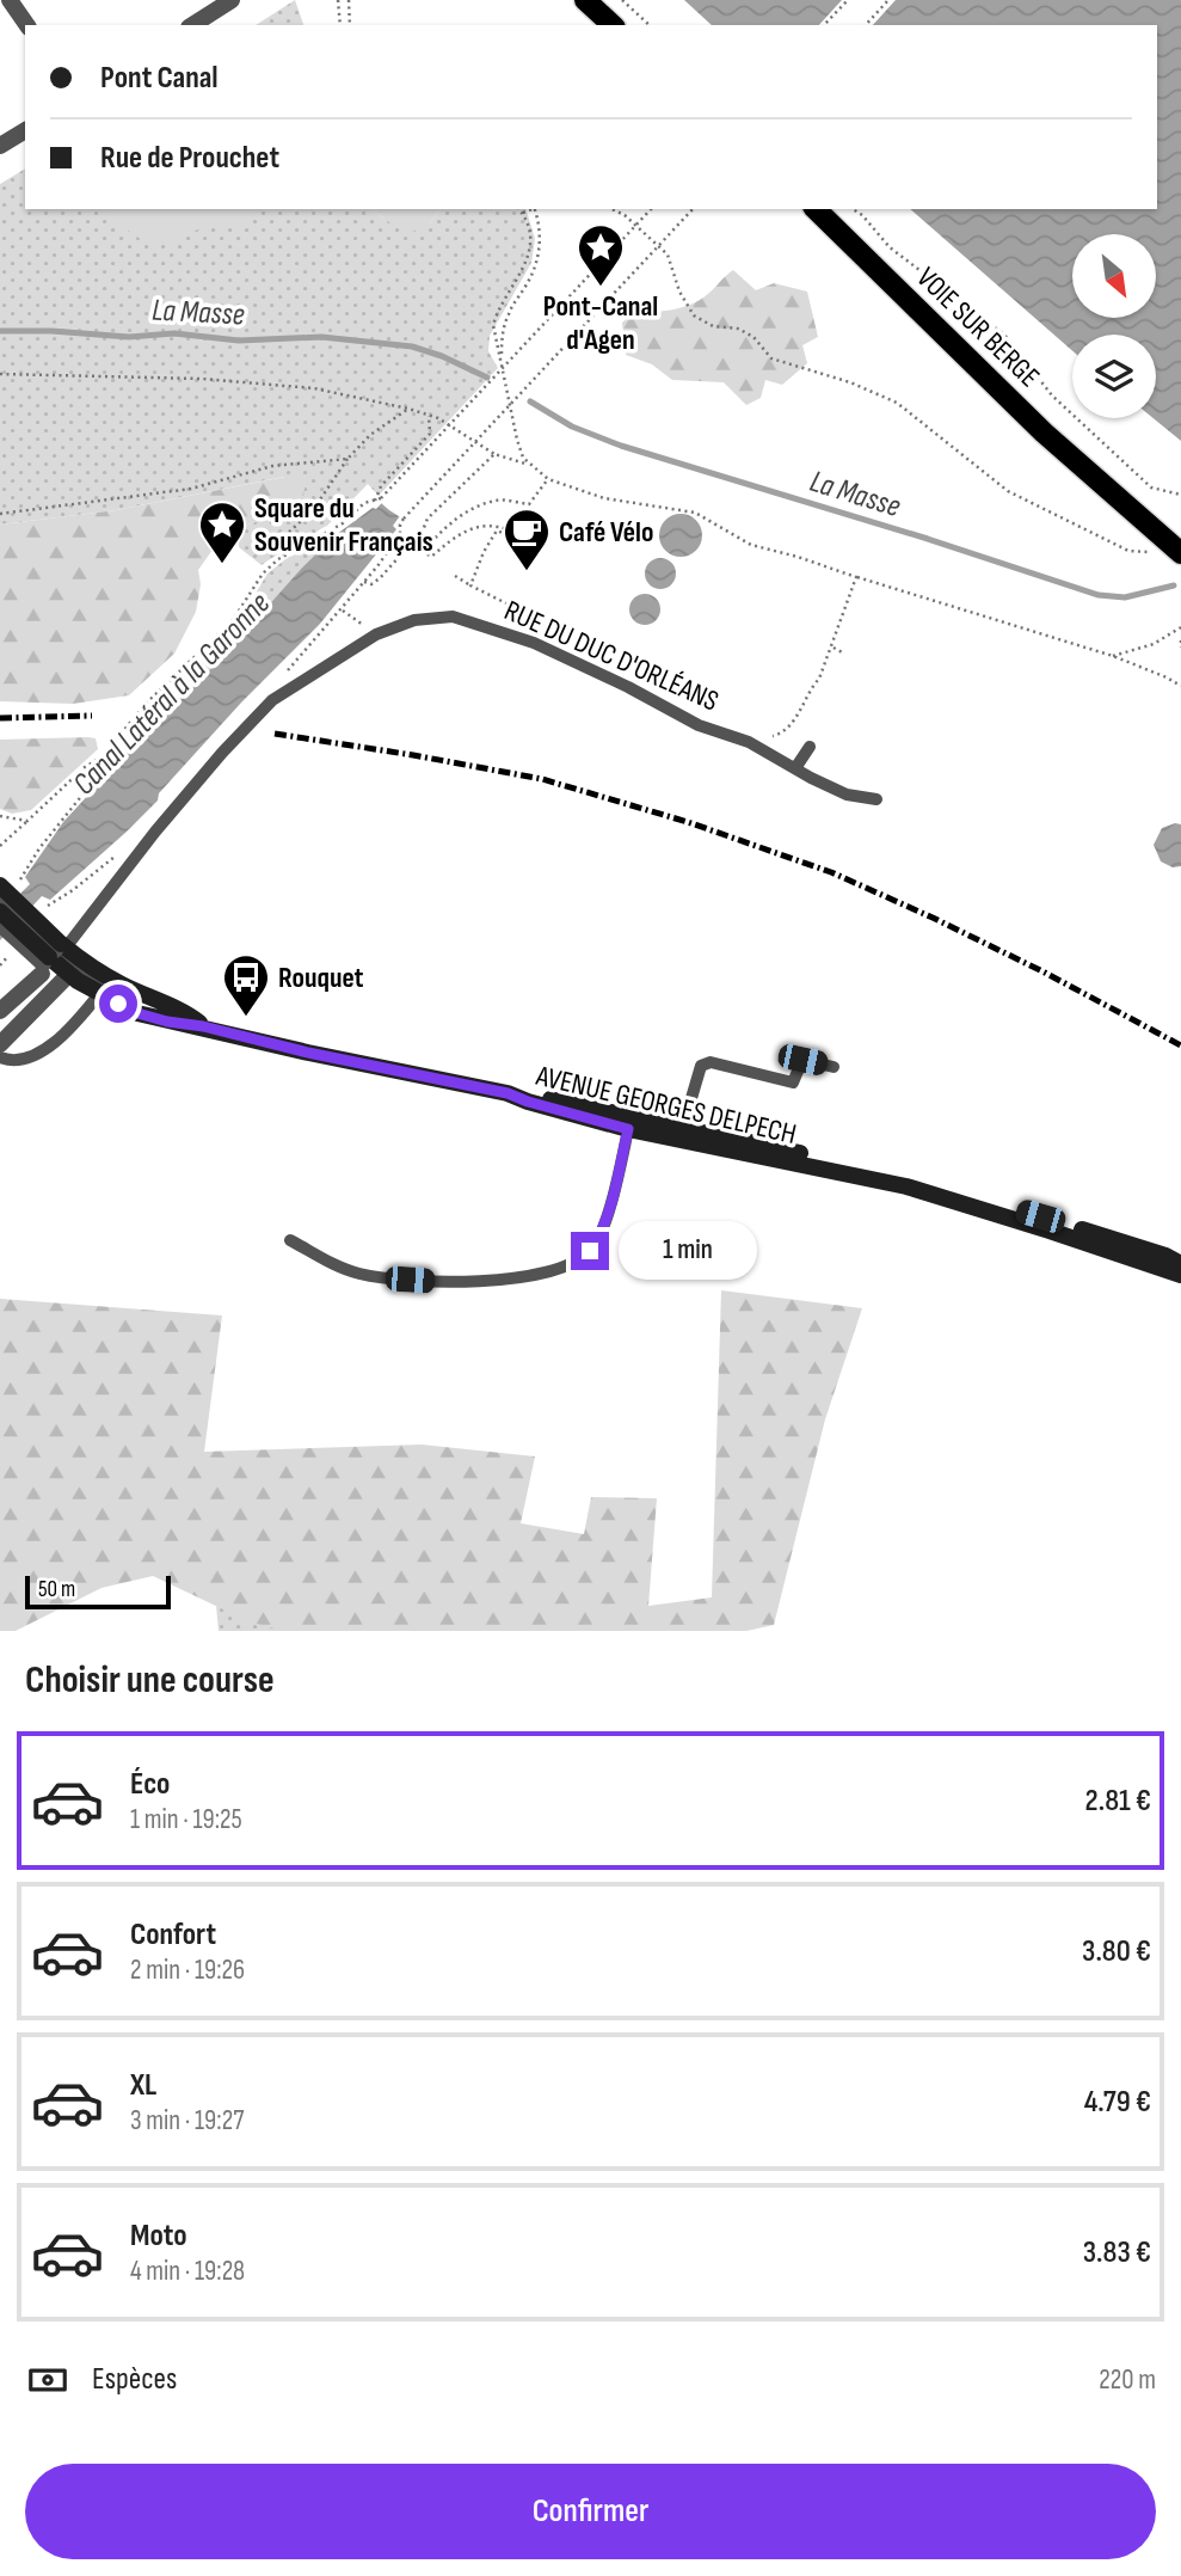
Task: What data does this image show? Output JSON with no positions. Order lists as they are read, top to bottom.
{
  "streets": {
    "main road": ["VOIE SUR BERGE", "AVENUE GEORGES DELPECH"],
    "lane": ["RUE DU DUC D'ORLÉANS"]
  },
  "crossings": [
    ["RUE DU DUC D'ORLÉANS", "AVENUE GEORGES DELPECH"]
  ],
  "water": ["La Masse", "Canal Latéral à la Garonne"],
  "places": {
    "place": ["Pont-Canal d'Agen", "Square du Souvenir Français"],
    "cafe": ["Café Vélo"],
    "bus stop": ["Rouquet"]
  },
  "scale_bar": "50 m",
  "north": "bottom right",
  "page": {
    "banner": ["Pont Canal", "Rue de Prouchet"],
    "bubble": "1 min",
    "scale": "50 m",
    "heading": "Choisir une course",
    "list": [
      {
        "name": "Éco",
        "note": "1 min · 19:25",
        "value": "2.81 €"
      },
      {
        "name": "Confort",
        "note": "2 min · 19:26",
        "value": "3.80 €"
      },
      {
        "name": "XL",
        "note": "3 min · 19:27",
        "value": "4.79 €"
      },
      {
        "name": "Moto",
        "note": "4 min · 19:28",
        "value": "3.83 €"
      }
    ],
    "pay": ["Espèces", "220 m"],
    "buttons": "Confirmer"
  }
}
